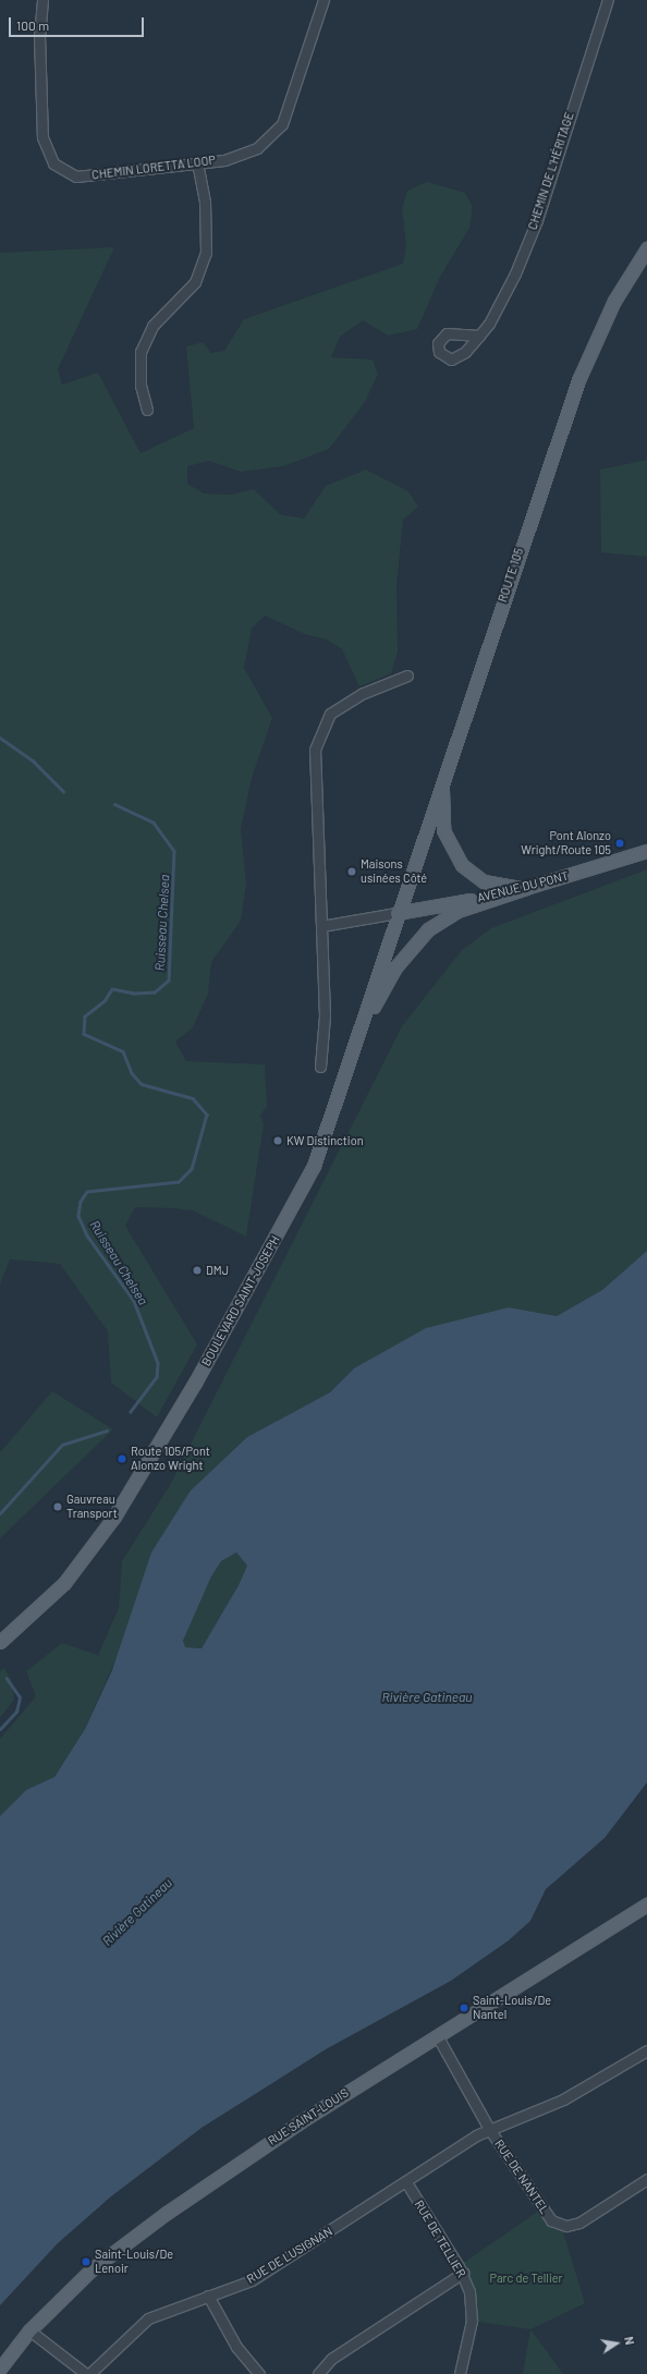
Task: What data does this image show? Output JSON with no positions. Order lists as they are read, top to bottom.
{
  "streets": {
    "main road": [
      "ROUTE 105",
      "AVENUE DU PONT",
      "BOULEVARD SAINT-JOSEPH",
      "RUE SAINT-LOUIS"
    ],
    "street": [
      "CHEMIN LORETTA LOOP",
      "CHEMIN DE L'HÉRITAGE",
      "RUE DE NANTEL",
      "RUE DE TELLIER",
      "RUE DE LUSIGNAN"
    ]
  },
  "crossings": [
    ["ROUTE 105", "AVENUE DU PONT"],
    ["ROUTE 105", "BOULEVARD SAINT-JOSEPH"],
    ["AVENUE DU PONT", "BOULEVARD SAINT-JOSEPH"],
    ["RUE SAINT-LOUIS", "RUE DE NANTEL"],
    ["RUE DE NANTEL", "RUE DE LUSIGNAN"],
    ["RUE DE TELLIER", "RUE DE LUSIGNAN"]
  ],
  "water": ["Ruisseau Chelsea", "Rivière Gatineau"],
  "parks": ["Parc de Tellier"],
  "places": [
    "Pont Alonzo Wright/Route 105",
    "Maisons usinées Côté",
    "KW Distinction",
    "DMJ",
    "Route 105/Pont Alonzo Wright",
    "Gauvreau Transport",
    "Saint-Louis/De Nantel",
    "Saint-Louis/De Lenoir"
  ],
  "scale_bar": "100 m",
  "north": "right"
}
